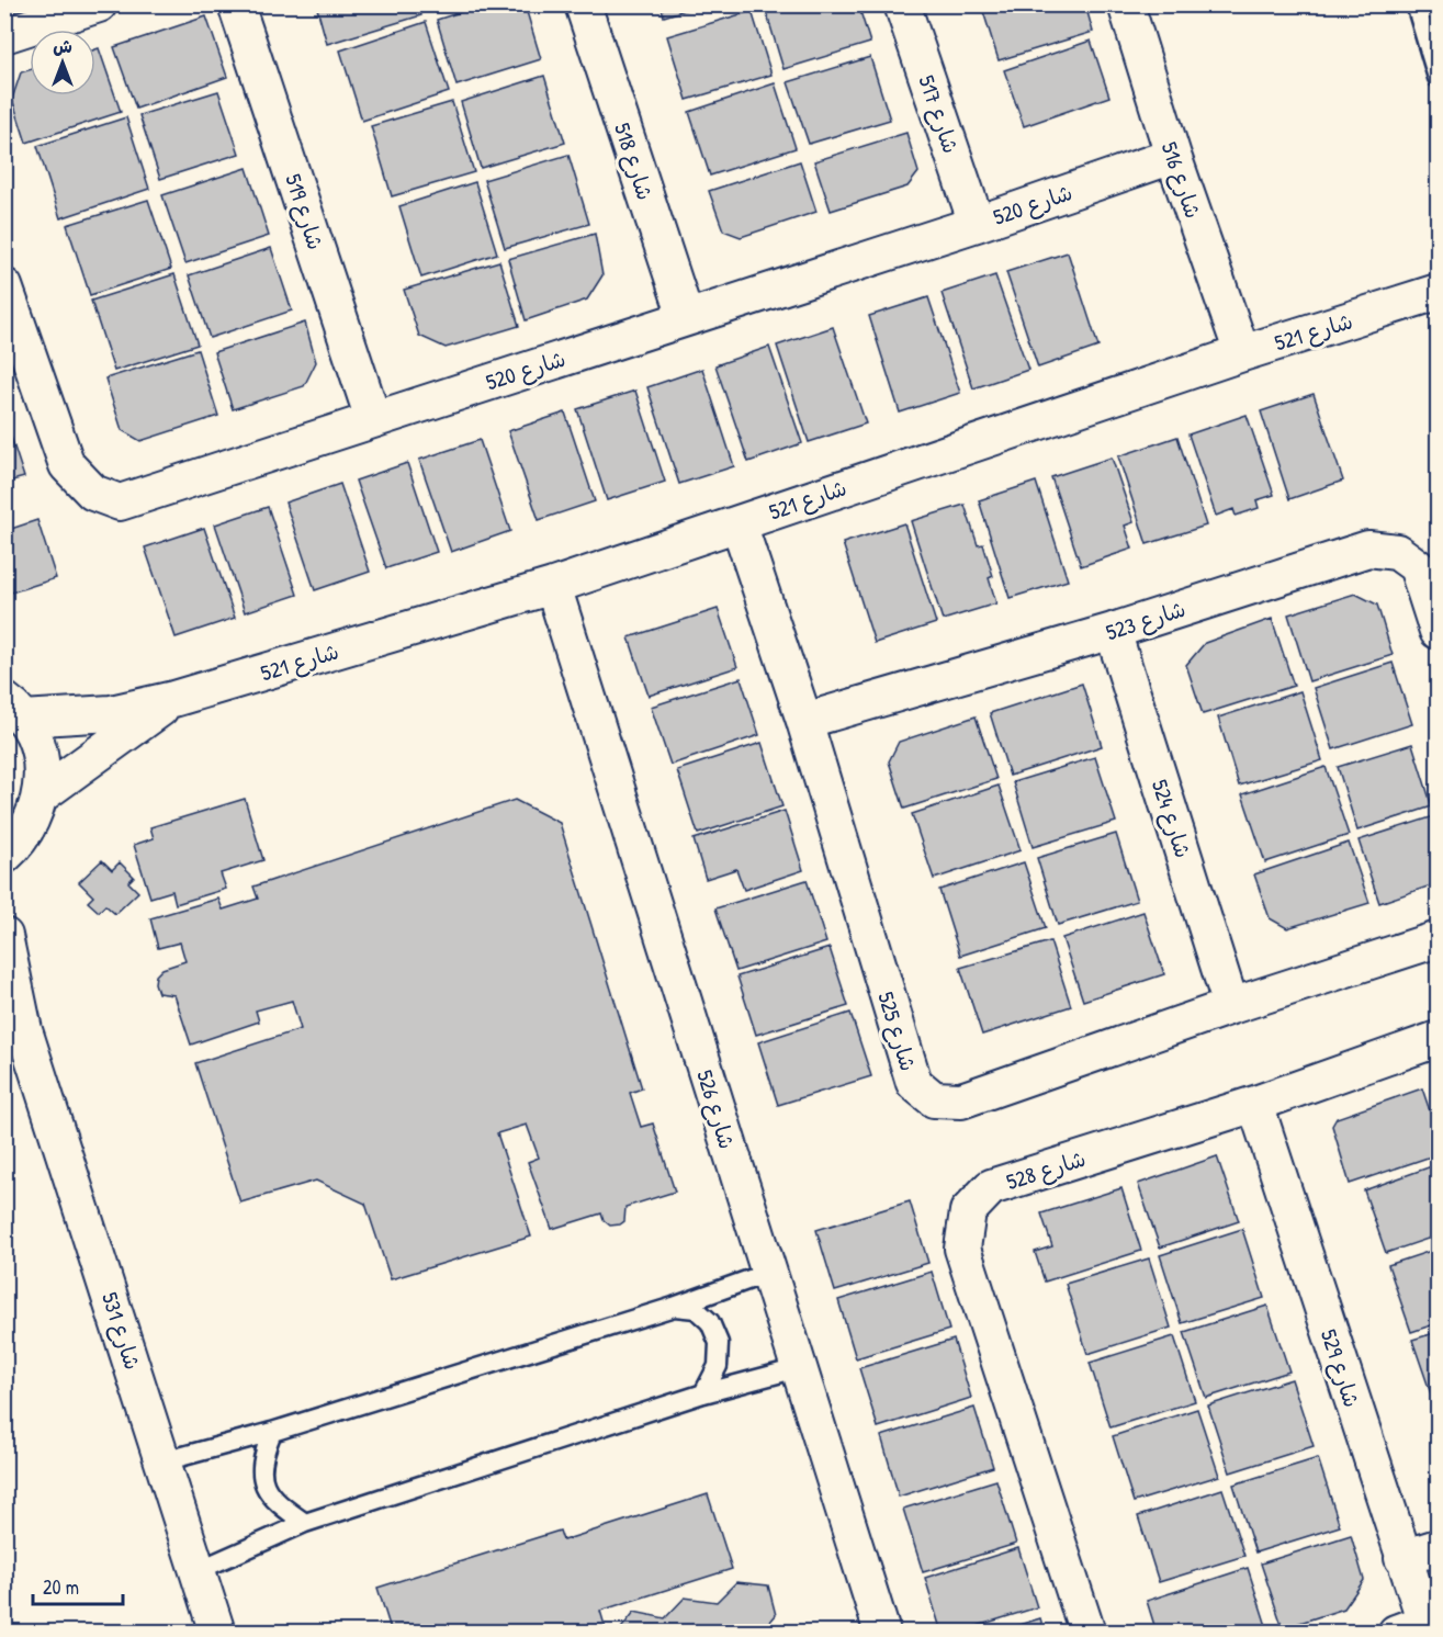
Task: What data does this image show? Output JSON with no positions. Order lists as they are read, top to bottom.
{
  "streets": {
    "street": [
      "شارع 517",
      "شارع 518",
      "شارع 516",
      "شارع 520",
      "شارع 519",
      "شارع 521",
      "شارع 523",
      "شارع 524",
      "شارع 525",
      "شارع 526",
      "شارع 528",
      "شارع 531",
      "شارع 529"
    ]
  },
  "crossings": [
    ["شارع 517", "شارع 520"],
    ["شارع 518", "شارع 520"],
    ["شارع 516", "شارع 520"],
    ["شارع 516", "شارع 521"],
    ["شارع 520", "شارع 519"],
    ["شارع 521", "شارع 525"],
    ["شارع 521", "شارع 526"],
    ["شارع 523", "شارع 524"],
    ["شارع 523", "شارع 525"],
    ["شارع 524", "شارع 525"],
    ["شارع 528", "شارع 529"]
  ],
  "scale_bar": "20 m",
  "north": "top"
}
